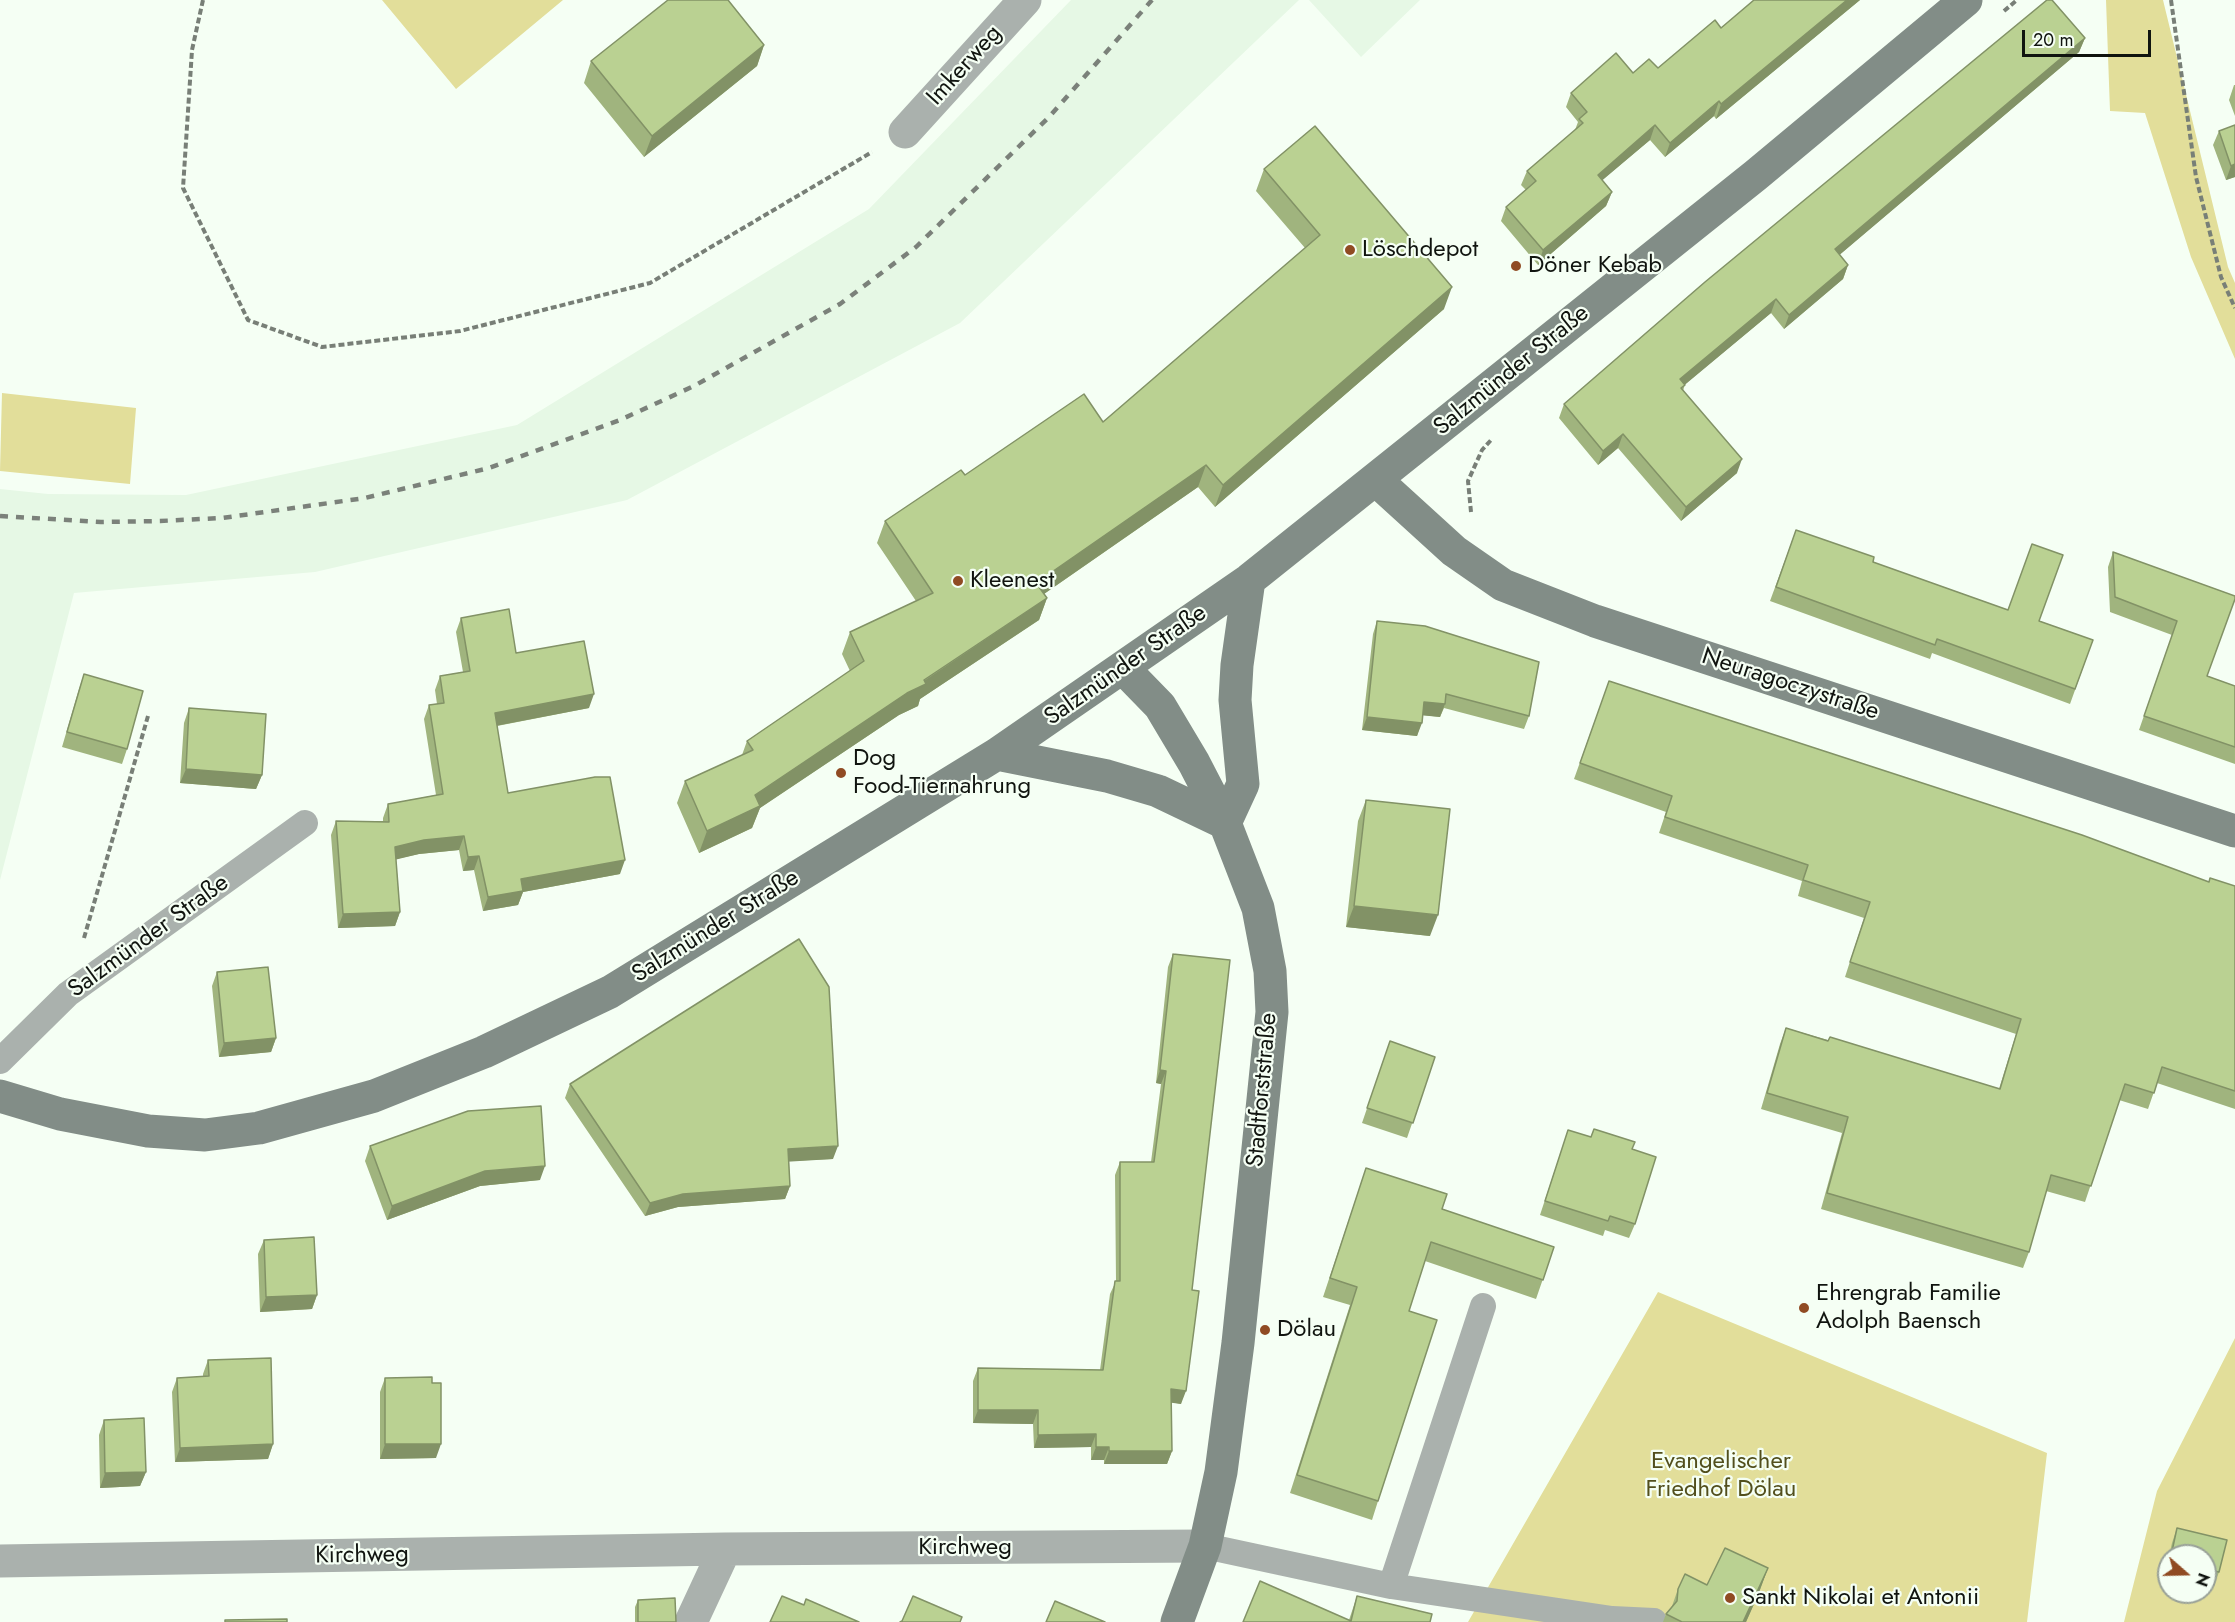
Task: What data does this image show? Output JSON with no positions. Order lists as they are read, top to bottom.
{
  "streets": {
    "main road": ["Salzmünder Straße", "Neuragoczystraße", "Stadtforststraße"],
    "street": ["Imkerweg", "Kirchweg"]
  },
  "crossings": [
    ["Salzmünder Straße", "Neuragoczystraße"],
    ["Salzmünder Straße", "Stadtforststraße"],
    ["Stadtforststraße", "Kirchweg"]
  ],
  "parks": ["Evangelischer Friedhof Dölau"],
  "places": [
    "Löschdepot",
    "Döner Kebab",
    "Kleenest",
    "Dog Food-Tiernahrung",
    "Ehrengrab Familie Adolph Baensch",
    "Dölau",
    "Sankt Nikolai et Antonii"
  ],
  "scale_bar": "20 m",
  "north": "right"
}
